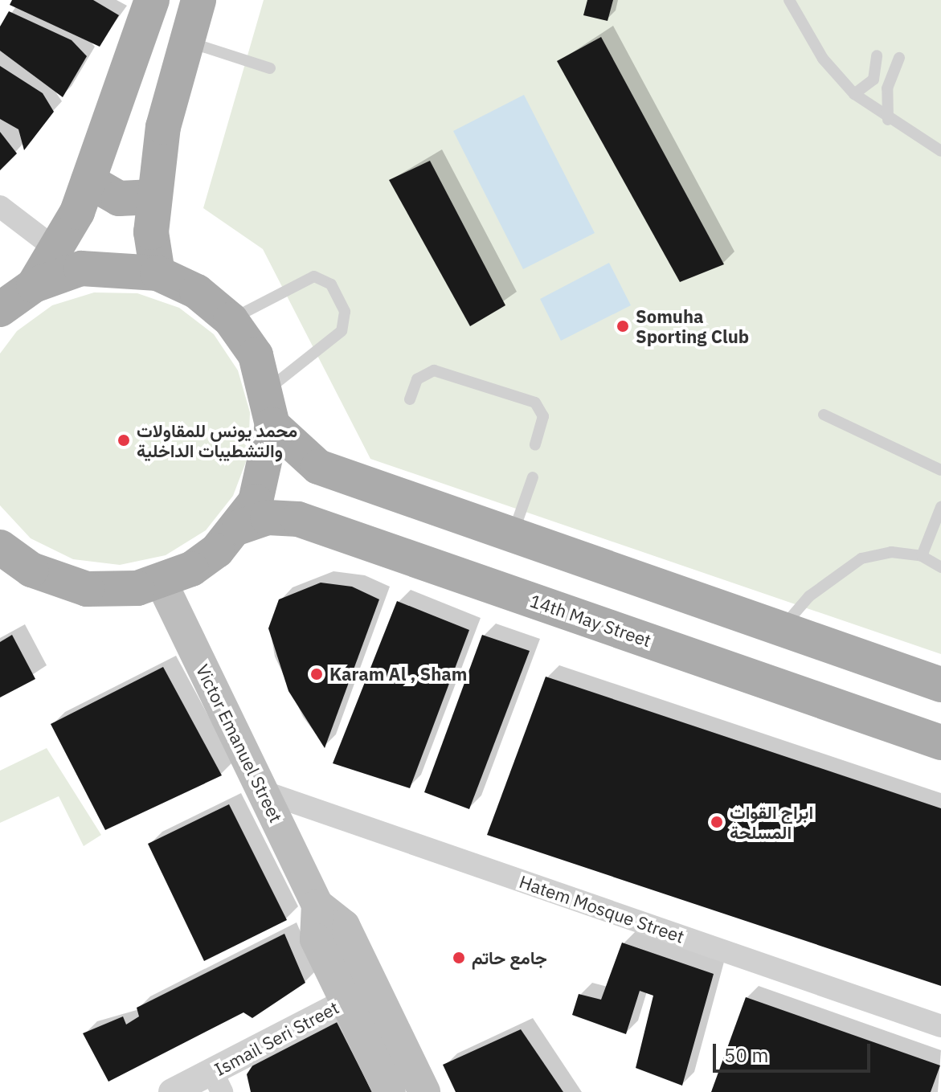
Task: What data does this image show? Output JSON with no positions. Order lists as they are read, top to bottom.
{
  "streets": {
    "main road": ["14th May Street", "Victor Emanuel Street"],
    "street": ["Hatem Mosque Street", "Ismail Seri Street"]
  },
  "crossings": [
    ["Victor Emanuel Street", "Hatem Mosque Street"],
    ["Victor Emanuel Street", "Ismail Seri Street"]
  ],
  "places": [
    "Somuha Sporting Club",
    "محمد يونس للمقاولات والتشطيبات الداخلية",
    "Karam Al , Sham",
    "ابراج القوات المسلحة",
    "جامع حاتم"
  ],
  "scale_bar": "50 m"
}
